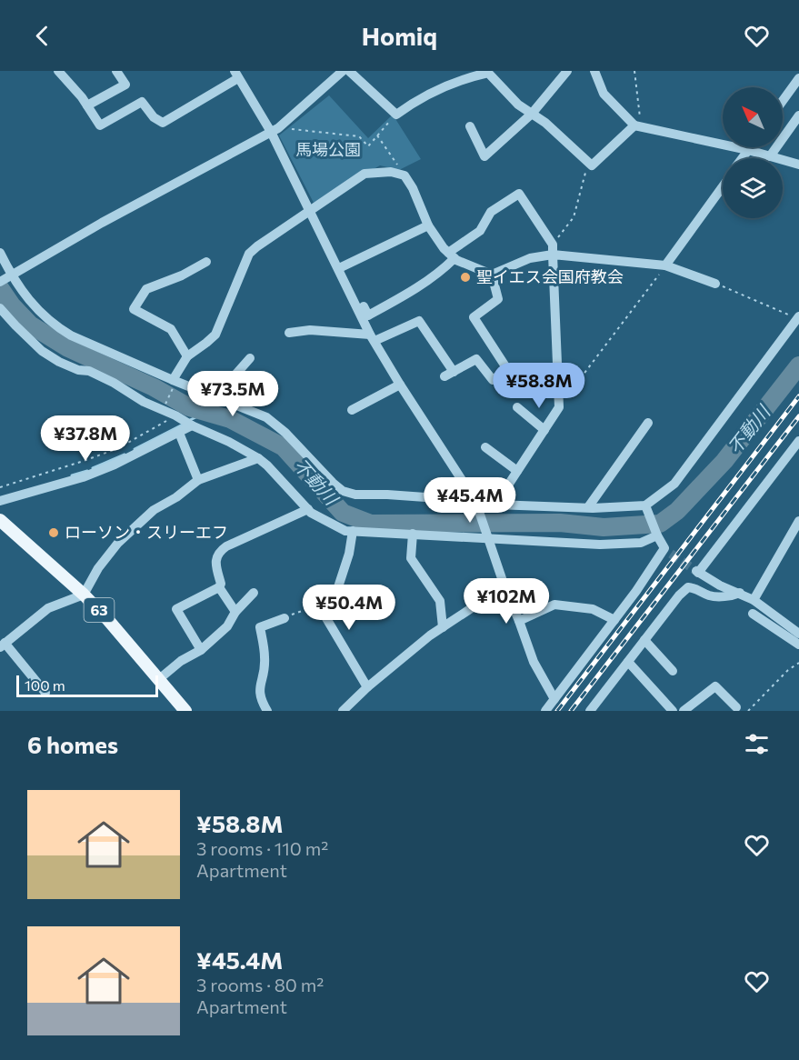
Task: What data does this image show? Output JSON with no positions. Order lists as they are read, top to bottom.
{
  "streets": {
    "main road": ["63"]
  },
  "water": ["不動川"],
  "parks": ["馬場公園"],
  "places": ["聖イエス会国府教会", "ローソン・スリーエフ"],
  "scale_bar": "100 m",
  "north": "top left",
  "page": {
    "header": "Homiq",
    "price": [
      "¥58.8M",
      "¥73.5M",
      "¥37.8M",
      "¥45.4M",
      "¥102M",
      "¥50.4M"
    ],
    "scale": "100 m",
    "heading": "6 homes",
    "list": [
      {
        "name": "¥58.8M",
        "note": "3 rooms · 110 m² · Apartment"
      },
      {
        "name": "¥45.4M",
        "note": "3 rooms · 80 m² · Apartment"
      }
    ]
  }
}
